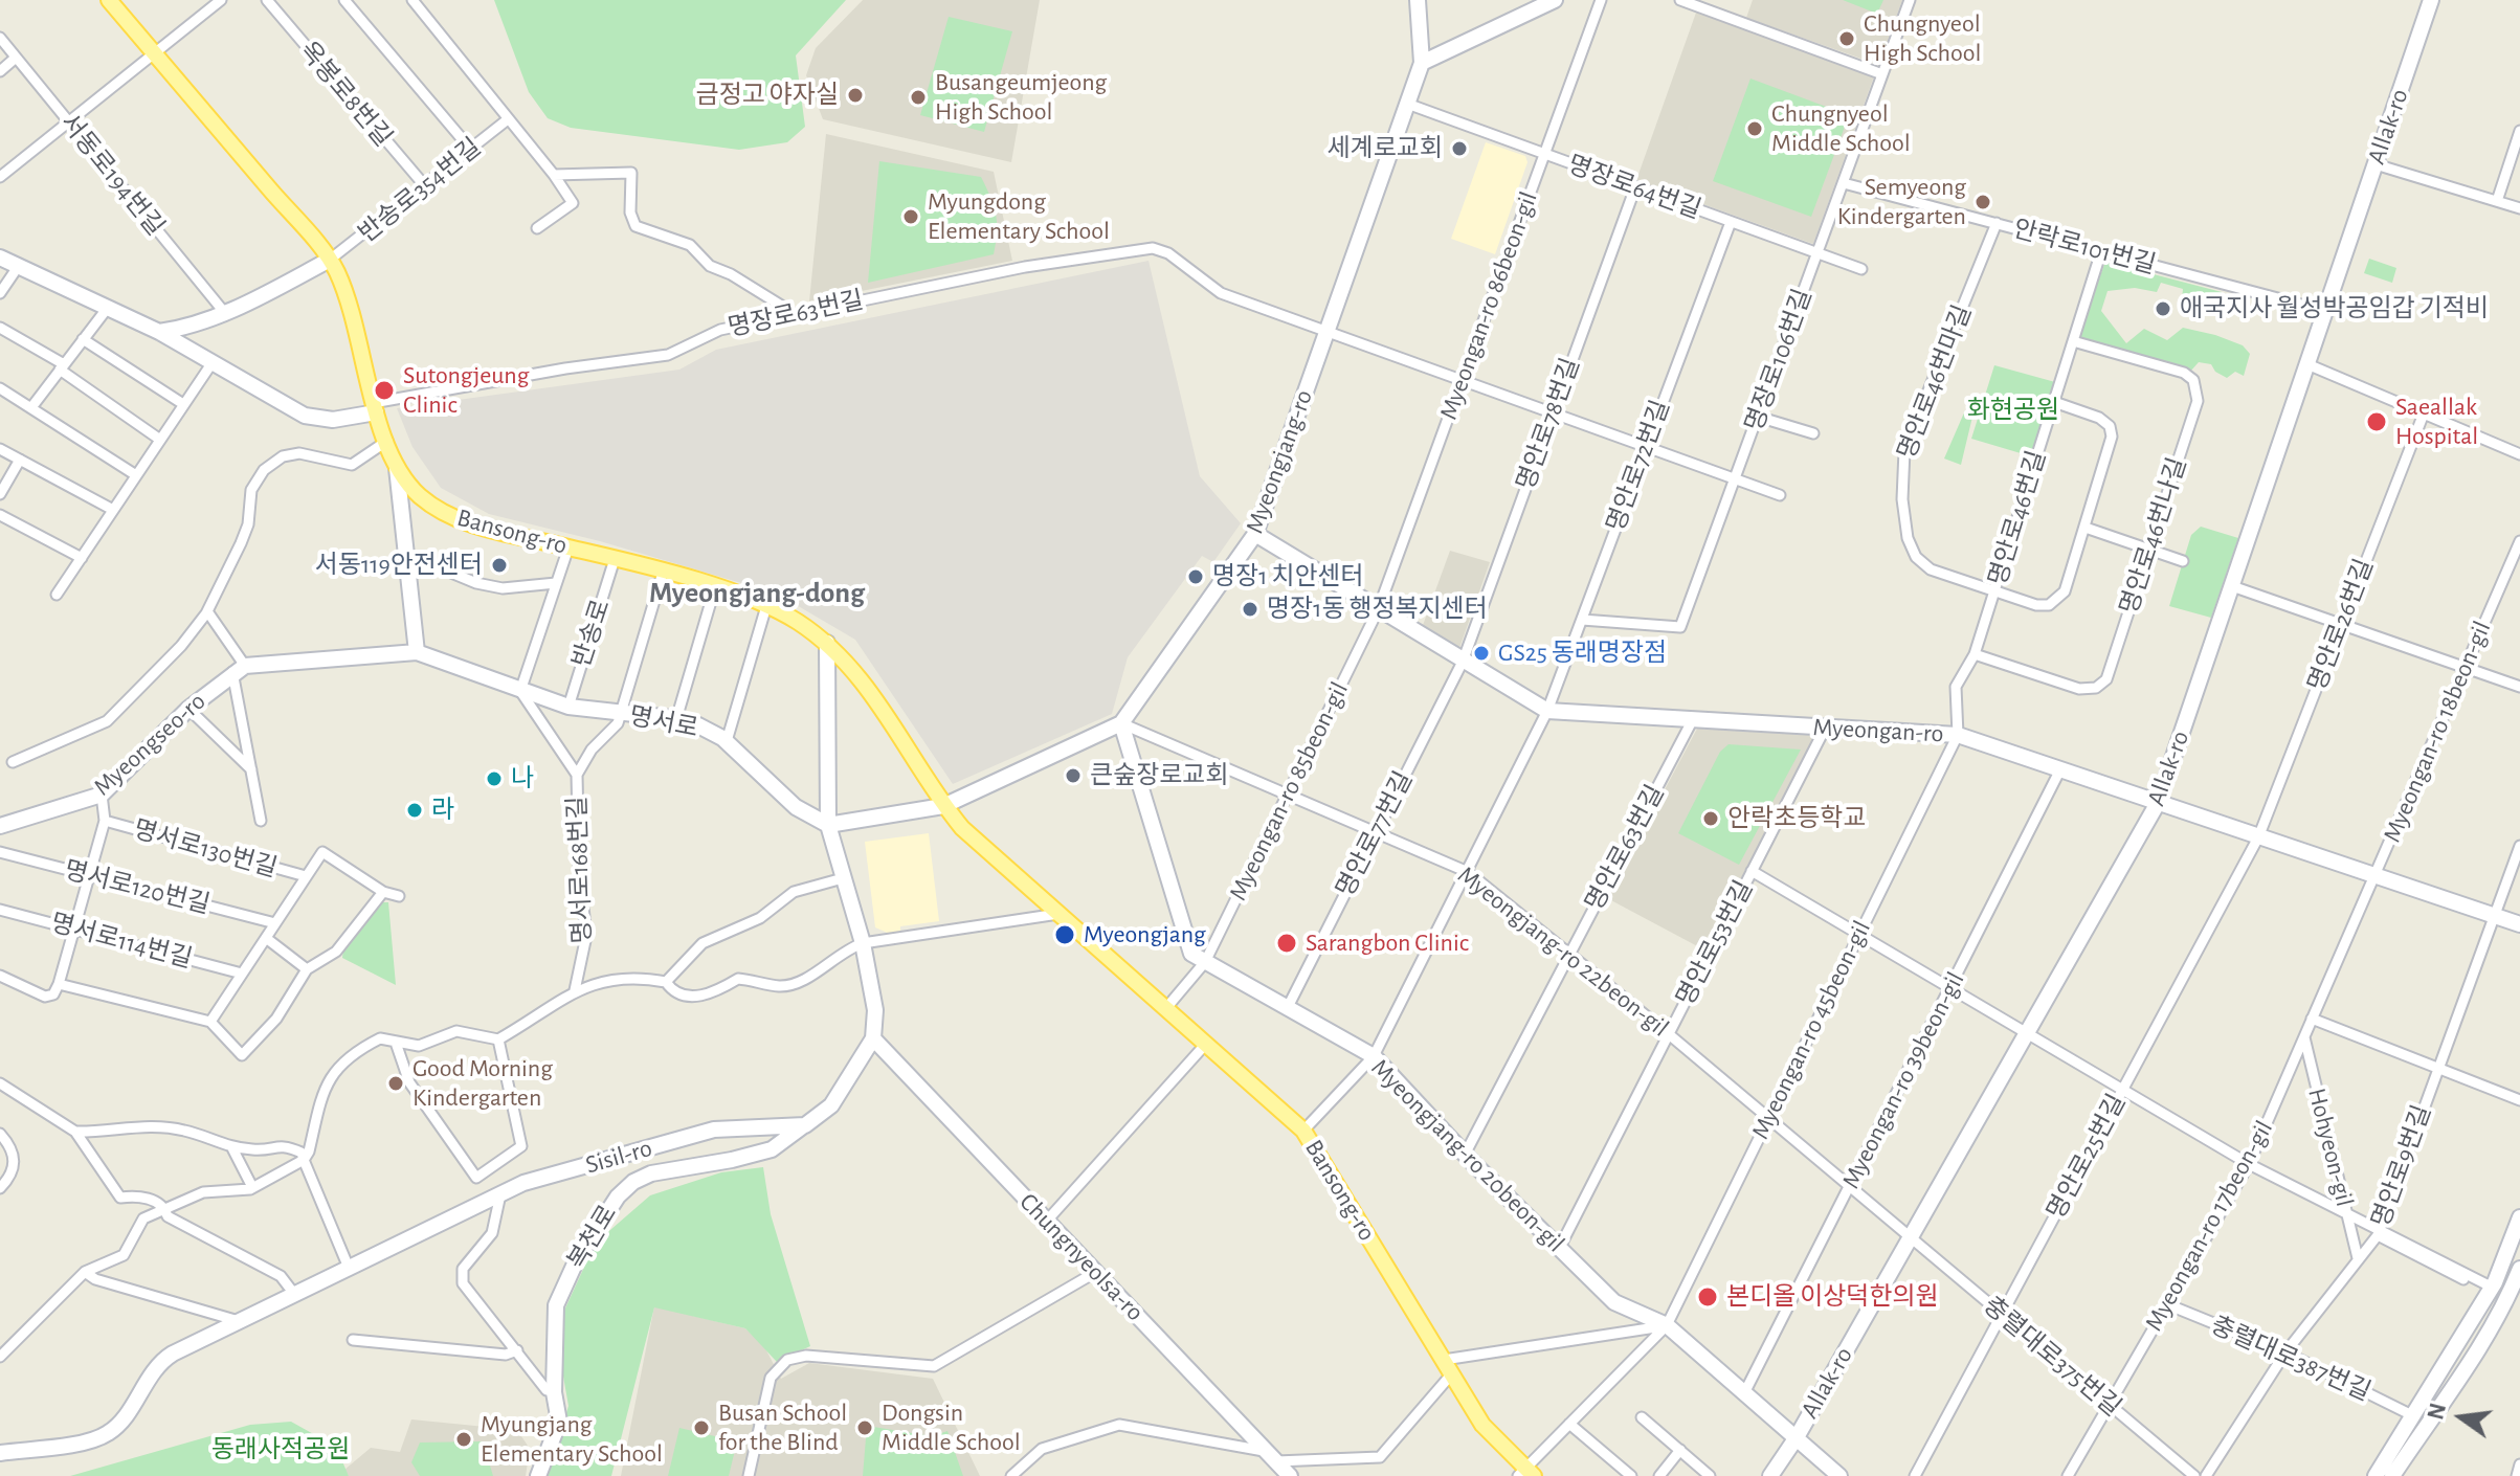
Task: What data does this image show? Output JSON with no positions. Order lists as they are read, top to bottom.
{
  "streets": {
    "main road": [
      "Allak-ro",
      "Myeongjang-ro",
      "Bansong-ro",
      "명서로",
      "Myeongan-ro",
      "Myeongseo-ro",
      "Myeongjang-ro 20beon-gil",
      "Sisil-ro",
      "복천로",
      "Chungnyeolsa-ro"
    ],
    "street": [
      "옥봉로8번길",
      "서동로194번길",
      "명장로64번길",
      "반송로354번길",
      "안락로101번길",
      "Myeongan-ro 86beon-gil",
      "명장로63번길",
      "명장로106번길",
      "명안로46번마길",
      "명안로78번길",
      "명안로72번길",
      "명안로46번길",
      "명안로46번나길",
      "명안로26번길",
      "반송로",
      "Myeongan-ro 18beon-gil",
      "Myeongan-ro 85beon-gil",
      "명안로77번길",
      "명안로63번길",
      "명서로130번길",
      "명서로168번길",
      "명서로120번길",
      "명서로114번길",
      "명안로53번길",
      "Myeongjang-ro 22beon-gil",
      "Myeongan-ro 45beon-gil",
      "Myeongan-ro 39beon-gil",
      "Hohyeon-gil",
      "명안로25번길",
      "명안로9번길",
      "Myeongan-ro 17beon-gil",
      "충렬대로375번길",
      "충렬대로387번길"
    ]
  },
  "crossings": [
    ["옥봉로8번길", "반송로354번길"],
    ["Allak-ro", "안락로101번길"],
    ["Allak-ro", "Myeongan-ro"],
    ["Allak-ro", "Myeongjang-ro 22beon-gil"],
    ["Allak-ro", "Myeongjang-ro 20beon-gil"],
    ["Allak-ro", "충렬대로375번길"],
    ["명장로64번길", "Myeongan-ro 86beon-gil"],
    ["명장로64번길", "명장로106번길"],
    ["명장로64번길", "명안로78번길"],
    ["명장로64번길", "Myeongjang-ro"],
    ["명장로64번길", "명안로72번길"],
    ["반송로354번길", "Bansong-ro"],
    ["안락로101번길", "명장로106번길"],
    ["안락로101번길", "명안로46번마길"],
    ["안락로101번길", "명안로46번길"],
    ["Myeongan-ro 86beon-gil", "명장로63번길"],
    ["Myeongan-ro 86beon-gil", "Myeongan-ro"],
    ["Myeongan-ro 86beon-gil", "Myeongan-ro 85beon-gil"],
    ["명장로63번길", "명장로106번길"],
    ["명장로63번길", "명안로78번길"],
    ["명장로63번길", "Myeongjang-ro"],
    ["명장로63번길", "명안로72번길"],
    ["명장로63번길", "Bansong-ro"],
    ["명장로106번길", "명안로72번길"],
    ["명안로46번마길", "명안로46번길"],
    ["명안로78번길", "Myeongan-ro"],
    ["명안로78번길", "명안로77번길"],
    ["Myeongjang-ro", "Bansong-ro"],
    ["Myeongjang-ro", "명서로"],
    ["Myeongjang-ro", "Myeongan-ro"],
    ["Myeongjang-ro", "Myeongjang-ro 22beon-gil"],
    ["Myeongjang-ro", "Myeongjang-ro 20beon-gil"],
    ["명안로72번길", "Bansong-ro"],
    ["명안로72번길", "Myeongan-ro"],
    ["명안로72번길", "Myeongjang-ro 22beon-gil"],
    ["명안로72번길", "Myeongjang-ro 20beon-gil"],
    ["명안로46번길", "명안로46번나길"],
    ["명안로46번길", "Myeongan-ro"],
    ["명안로46번길", "Myeongan-ro 45beon-gil"],
    ["Bansong-ro", "반송로"],
    ["Bansong-ro", "Myeongan-ro 85beon-gil"],
    ["Bansong-ro", "Myeongan-ro 45beon-gil"],
    ["명안로26번길", "Myeongan-ro"],
    ["명안로26번길", "명안로25번길"],
    ["반송로", "명서로"],
    ["반송로", "명서로168번길"],
    ["명서로", "명서로168번길"],
    ["Myeongan-ro", "Myeongan-ro 18beon-gil"],
    ["Myeongan-ro", "Myeongan-ro 85beon-gil"],
    ["Myeongan-ro", "명안로77번길"],
    ["Myeongan-ro", "명안로63번길"],
    ["Myeongan-ro", "명안로53번길"],
    ["Myeongan-ro", "Myeongan-ro 45beon-gil"],
    ["Myeongan-ro", "Myeongan-ro 39beon-gil"],
    ["Myeongan-ro", "명안로25번길"],
    ["Myeongan-ro", "명안로9번길"],
    ["Myeongan-ro", "Myeongan-ro 17beon-gil"],
    ["Myeongan-ro 18beon-gil", "Myeongan-ro 17beon-gil"],
    ["Myeongseo-ro", "명서로130번길"],
    ["Myeongan-ro 85beon-gil", "Myeongjang-ro 22beon-gil"],
    ["Myeongan-ro 85beon-gil", "Myeongjang-ro 20beon-gil"],
    ["명안로77번길", "Myeongjang-ro 22beon-gil"],
    ["명안로77번길", "Myeongjang-ro 20beon-gil"],
    ["명안로63번길", "Myeongjang-ro 22beon-gil"],
    ["명안로63번길", "Myeongjang-ro 20beon-gil"],
    ["명서로130번길", "명서로120번길"],
    ["명서로130번길", "명서로114번길"],
    ["명안로53번길", "Myeongjang-ro 22beon-gil"],
    ["명안로53번길", "Myeongjang-ro 20beon-gil"],
    ["Myeongjang-ro 22beon-gil", "Myeongan-ro 45beon-gil"],
    ["Myeongjang-ro 22beon-gil", "Myeongan-ro 39beon-gil"],
    ["Myeongjang-ro 22beon-gil", "Myeongjang-ro 20beon-gil"],
    ["Myeongjang-ro 22beon-gil", "충렬대로375번길"],
    ["Myeongan-ro 45beon-gil", "Myeongjang-ro 20beon-gil"],
    ["Myeongan-ro 39beon-gil", "Myeongjang-ro 20beon-gil"],
    ["Hohyeon-gil", "명안로9번길"],
    ["Hohyeon-gil", "Myeongan-ro 17beon-gil"],
    ["Sisil-ro", "복천로"],
    ["명안로25번길", "충렬대로375번길"],
    ["명안로9번길", "충렬대로387번길"],
    ["Myeongan-ro 17beon-gil", "충렬대로375번길"],
    ["Myeongan-ro 17beon-gil", "충렬대로387번길"]
  ],
  "districts": ["Myeongjang-dong"],
  "parks": ["화현공원", "동래사적공원"],
  "places": [
    "Chungnyeol High School",
    "금정고 야자실",
    "Busangeumjeong High School",
    "Chungnyeol Middle School",
    "세계로교회",
    "Semyeong Kindergarten",
    "Myungdong Elementary School",
    "애국지사 월성박공임갑 기적비",
    "Sutongjeung Clinic",
    "Saeallak Hospital",
    "서동119안전센터",
    "명장1 치안센터",
    "명장1동 행정복지센터",
    "GS25 동래명장점",
    "큰숲장로교회",
    "나",
    "라",
    "안락초등학교",
    "Myeongjang",
    "Sarangbon Clinic",
    "Good Morning Kindergarten",
    "본디올 이상덕한의원",
    "Busan School for the Blind",
    "Dongsin Middle School",
    "Myungjang Elementary School"
  ],
  "north": "left"
}
